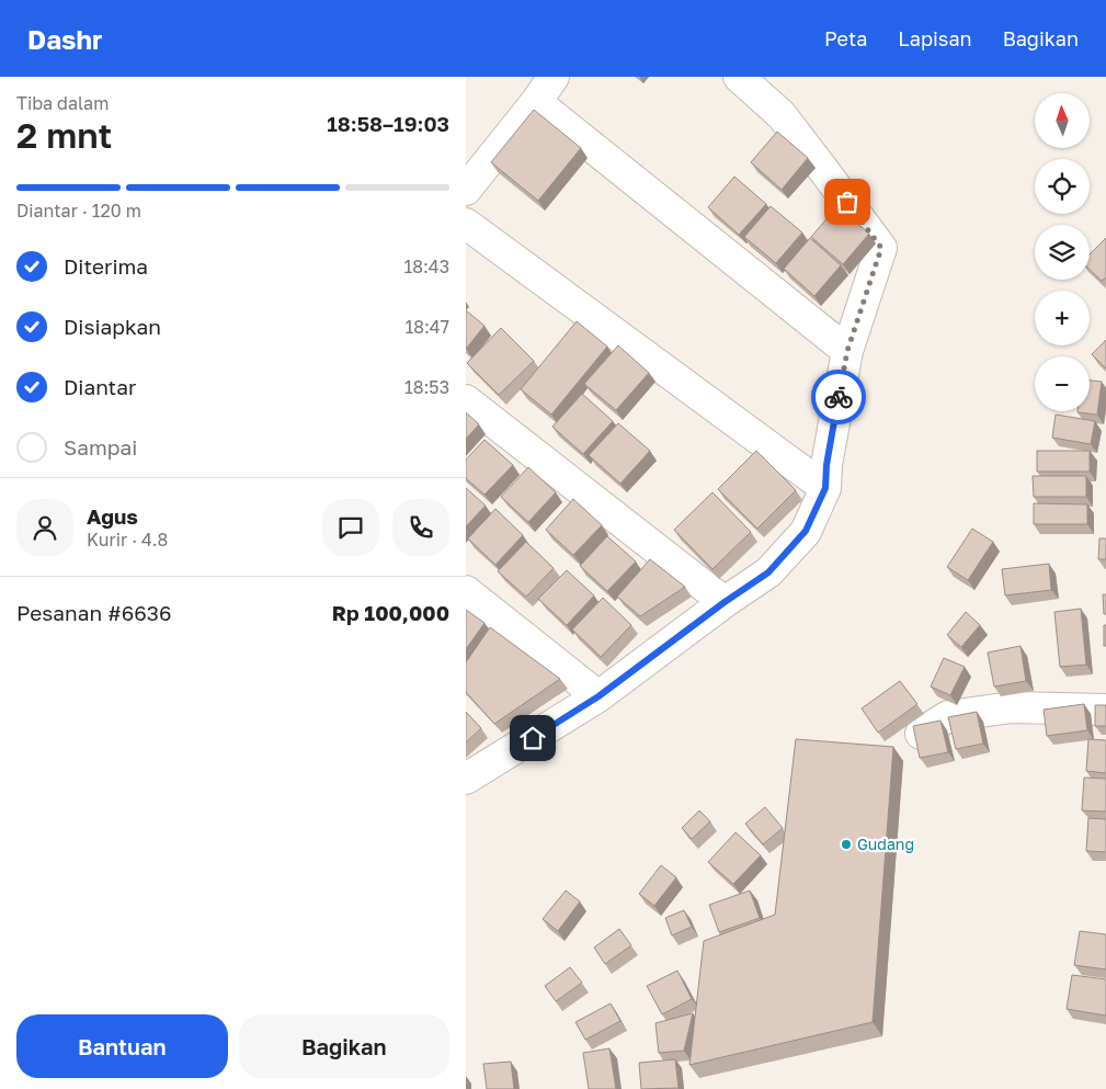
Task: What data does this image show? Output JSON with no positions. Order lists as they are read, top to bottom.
{
  "places": ["Gudang"],
  "north": "top",
  "page": {
    "header": "Dashr",
    "nav": ["Peta", "Lapisan", "Bagikan"],
    "heading": ["2 mnt", "Tiba dalam", "18:58–19:03"],
    "panel": [
      "Agus",
      "Kurir · 4.8",
      "Pesanan #6636",
      "Rp 100,000"
    ],
    "map_buttons": ["+", "−"],
    "bar": "Diantar · 120 m",
    "list": [
      ["Diterima", "18:43"],
      ["Disiapkan", "18:47"],
      ["Diantar", "18:53"],
      "Sampai"
    ],
    "buttons": ["Bantuan", "Bagikan"]
  }
}
